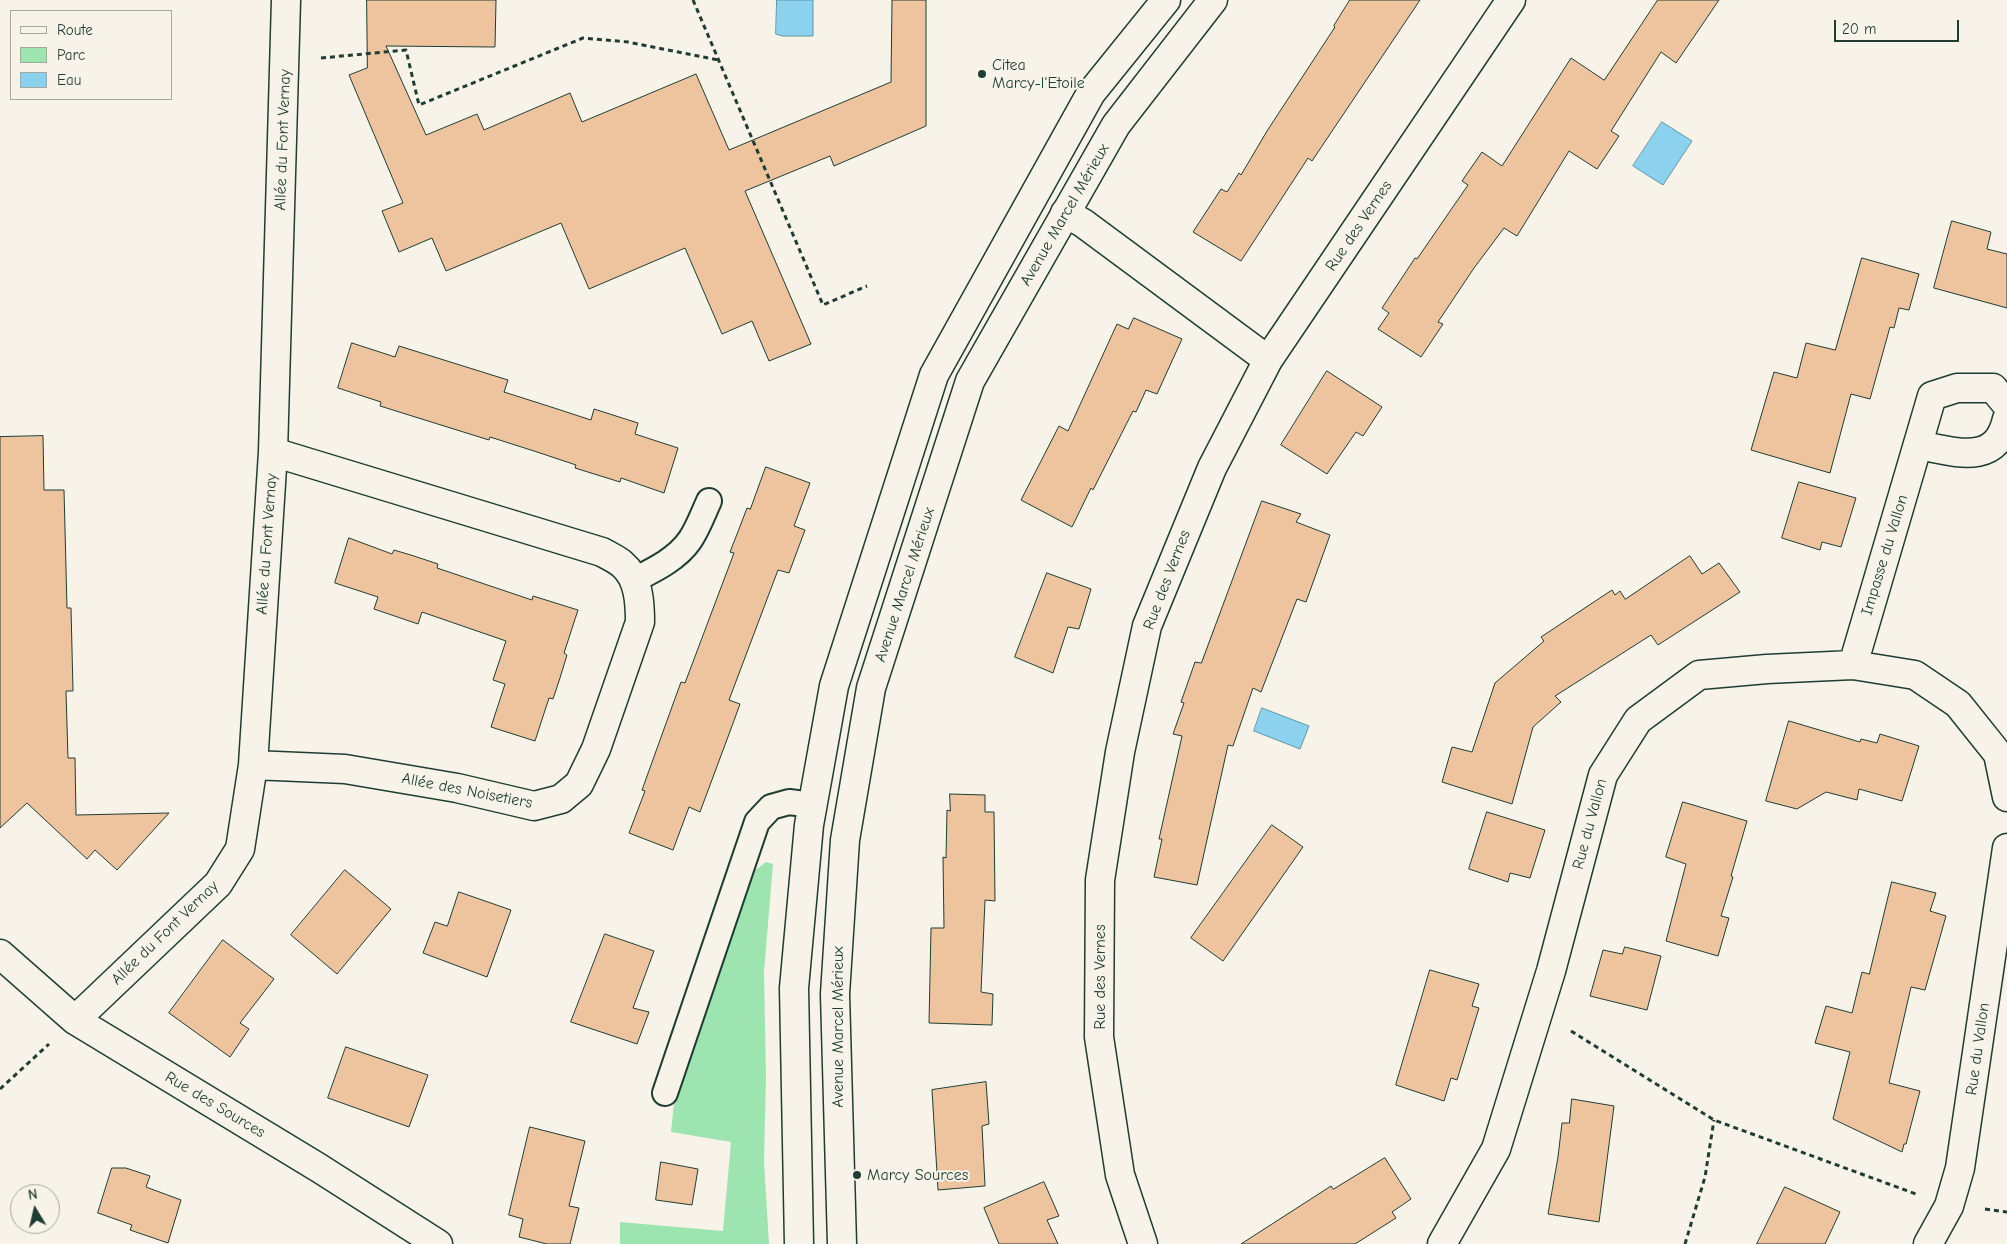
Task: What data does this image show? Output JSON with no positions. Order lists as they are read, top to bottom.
{
  "streets": {
    "street": [
      "Allée du Font Vernay",
      "Avenue Marcel Mérieux",
      "Rue des Vernes",
      "Impasse du Vallon",
      "Allée des Noisetiers",
      "Rue du Vallon",
      "Rue des Sources"
    ]
  },
  "crossings": [
    ["Allée du Font Vernay", "Allée des Noisetiers"],
    ["Allée du Font Vernay", "Rue des Sources"],
    ["Impasse du Vallon", "Rue du Vallon"]
  ],
  "places": ["Citea Marcy-l'Etoile", "Marcy Sources"],
  "legend": ["Route", "Parc", "Eau"],
  "scale_bar": "20 m",
  "north": "top"
}
